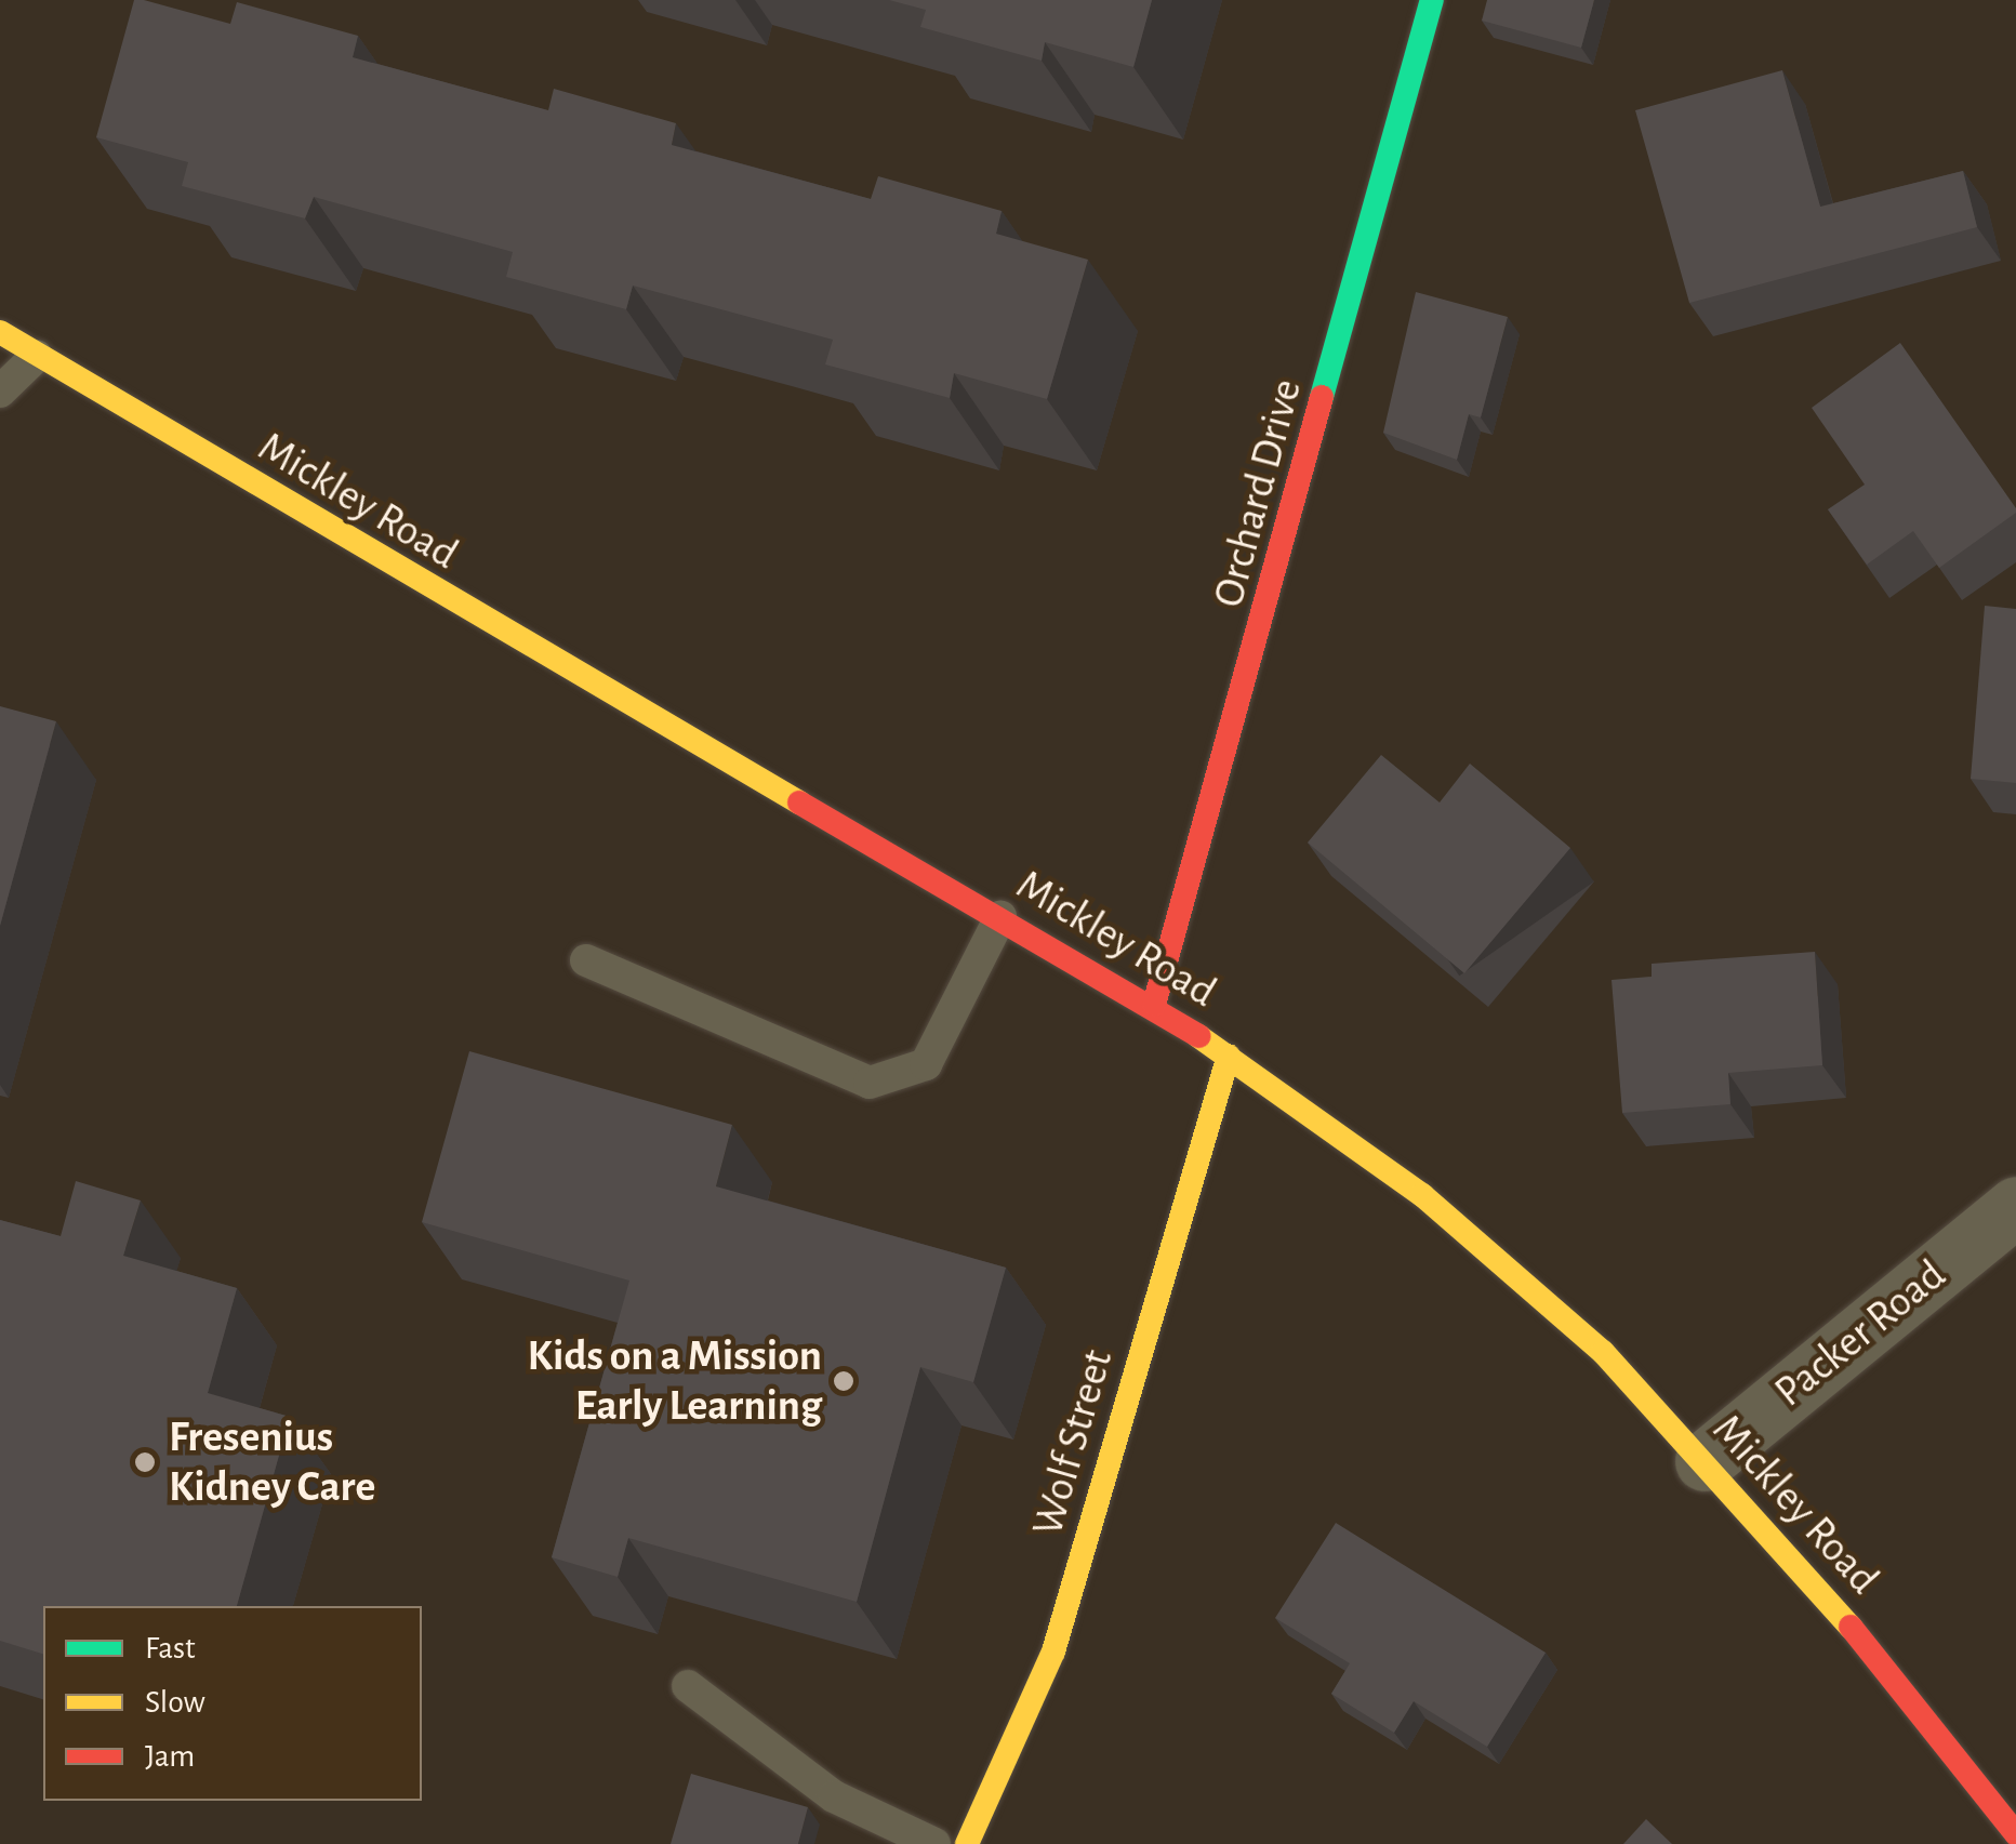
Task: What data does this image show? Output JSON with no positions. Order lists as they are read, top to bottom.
{
  "streets": {
    "street": [
      "Orchard Drive",
      "Mickley Road",
      "Packer Road",
      "Wolf Street"
    ]
  },
  "crossings": [
    ["Orchard Drive", "Mickley Road"],
    ["Mickley Road", "Packer Road"],
    ["Mickley Road", "Wolf Street"]
  ],
  "places": ["Kids on a Mission Early Learning", "Fresenius Kidney Care"],
  "legend": ["Fast", "Slow", "Jam"]
}
